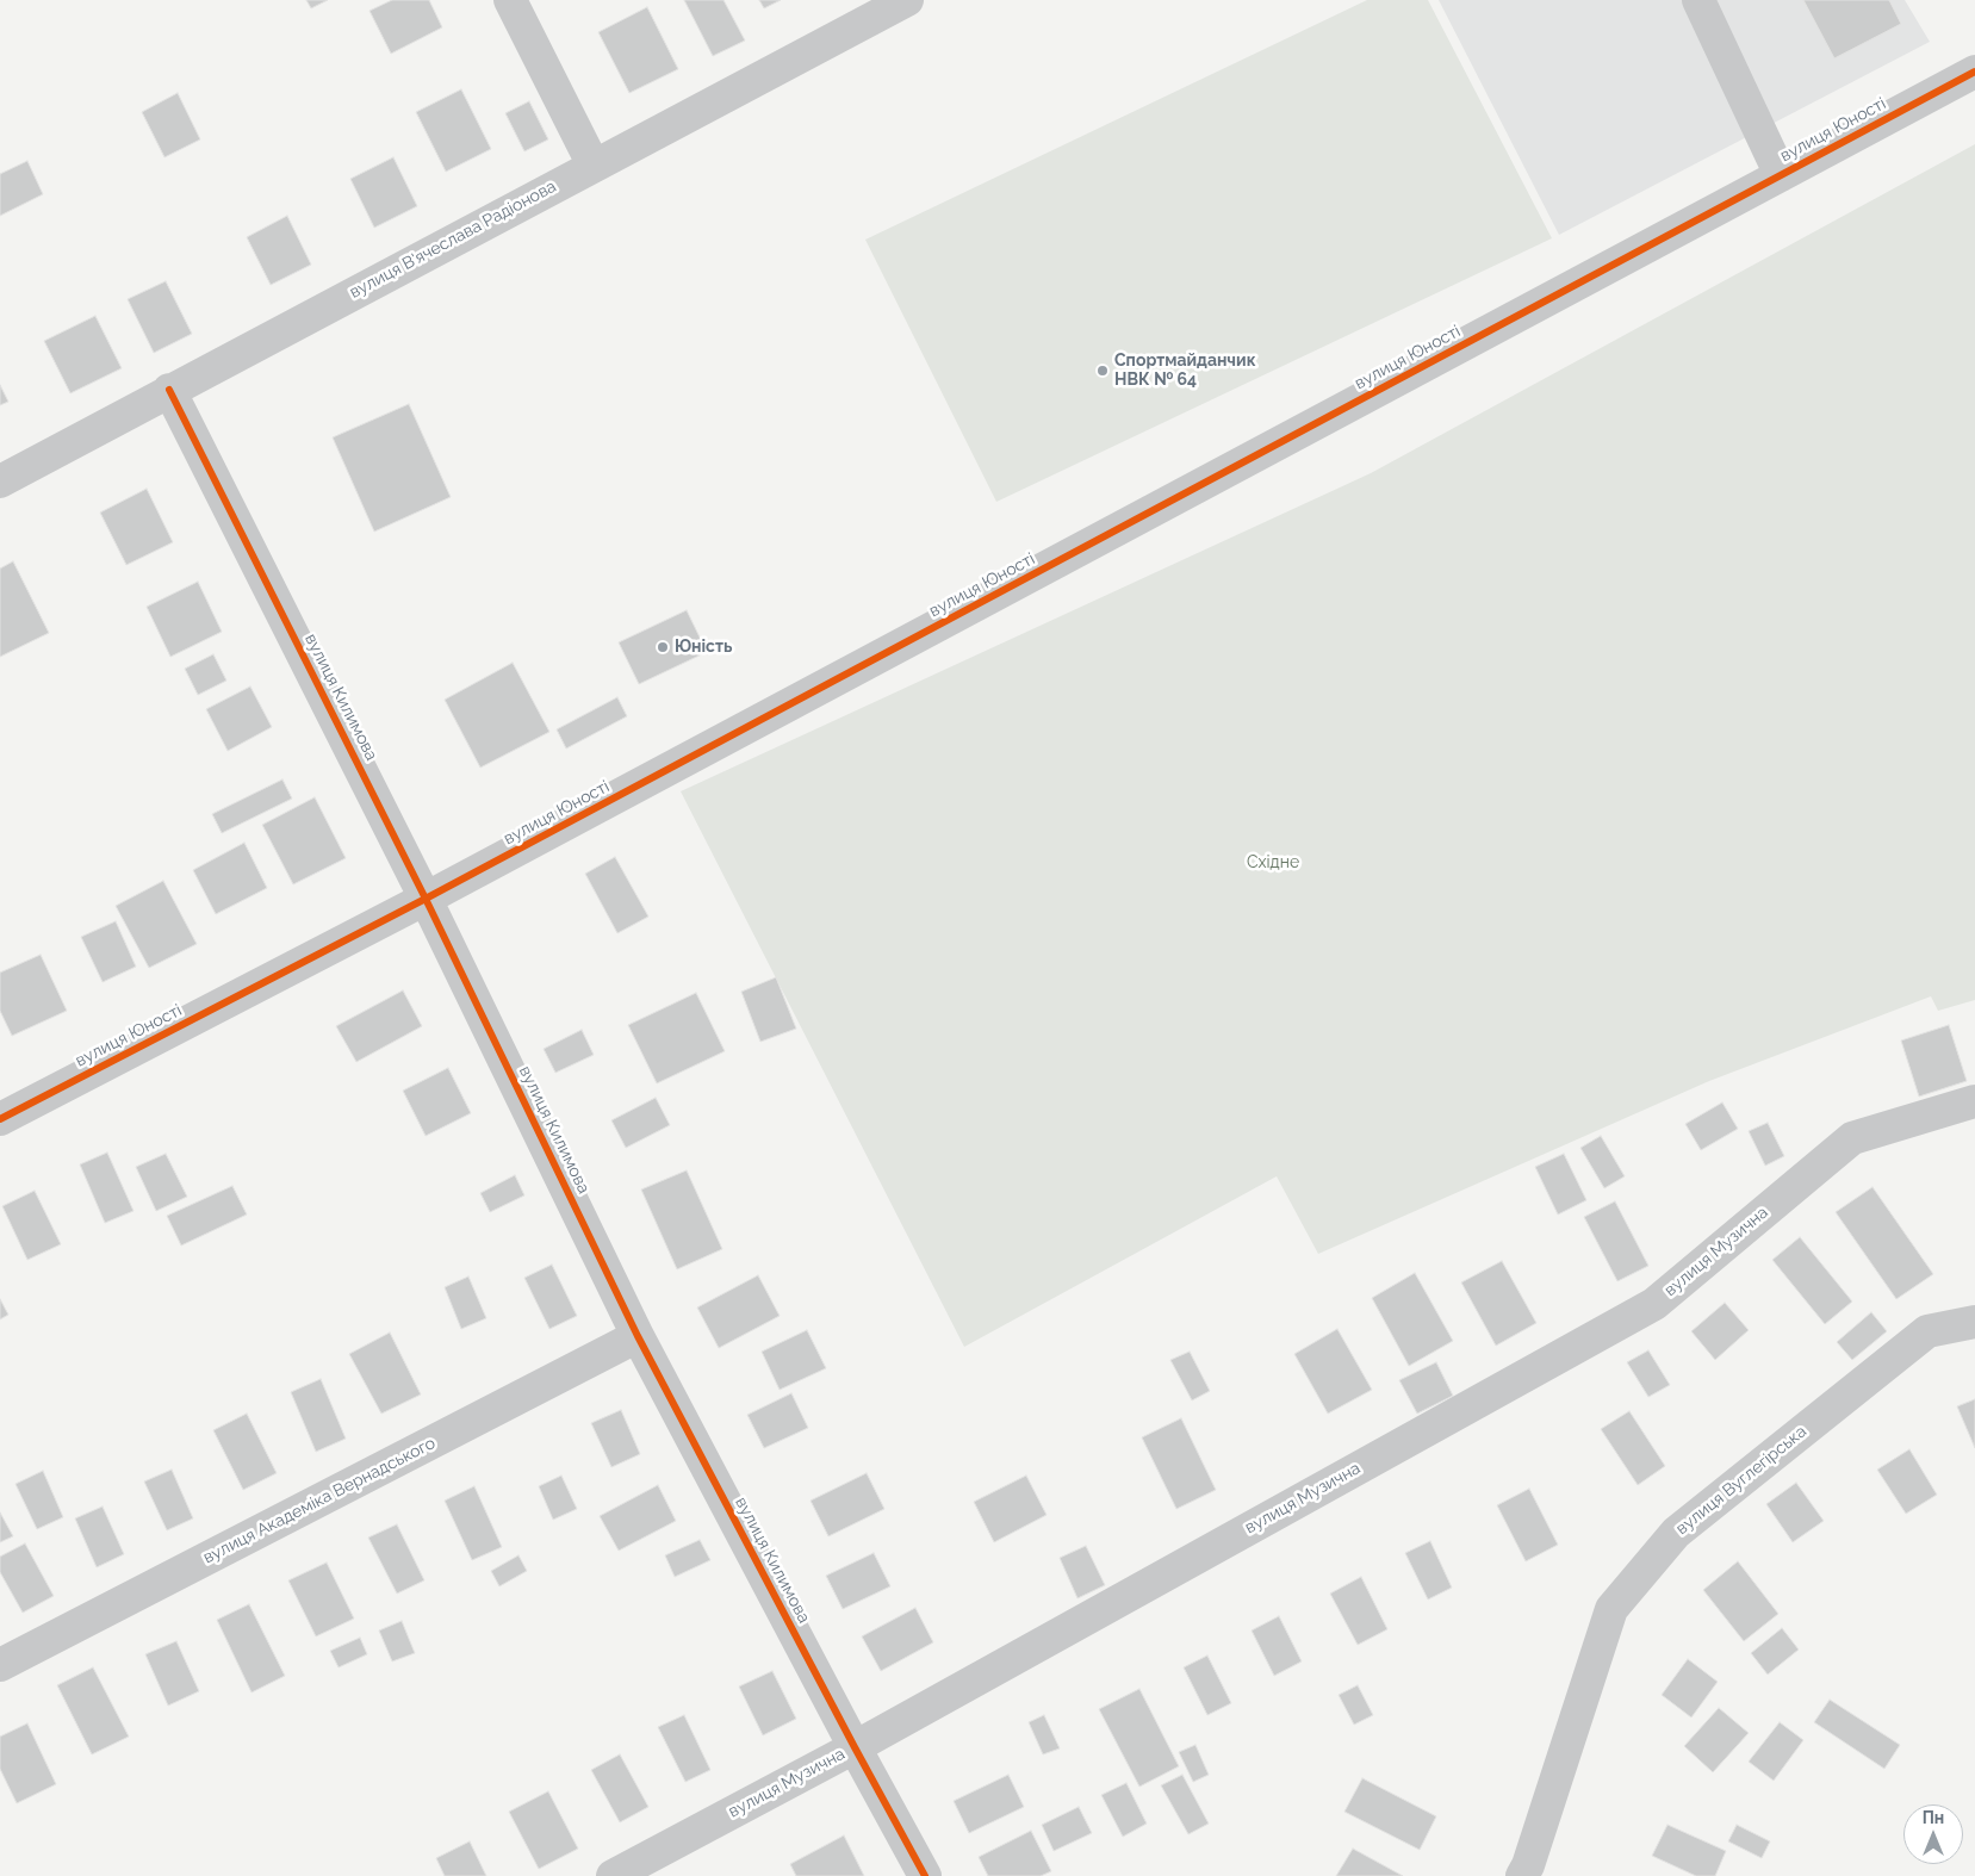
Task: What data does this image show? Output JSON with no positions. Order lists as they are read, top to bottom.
{
  "streets": {
    "street": [
      "вулиця Юності",
      "вулиця В'ячеслава Радіонова",
      "вулиця Килимова",
      "вулиця Музична",
      "вулиця Вуглегірська",
      "вулиця Академіка Вернадського"
    ]
  },
  "crossings": [
    ["вулиця Юності", "вулиця Килимова"],
    ["вулиця В'ячеслава Радіонова", "вулиця Килимова"],
    ["вулиця Килимова", "вулиця Музична"],
    ["вулиця Килимова", "вулиця Академіка Вернадського"]
  ],
  "parks": ["Східне"],
  "places": ["Спортмайданчик НВК № 64", "Юність"],
  "north": "top"
}
